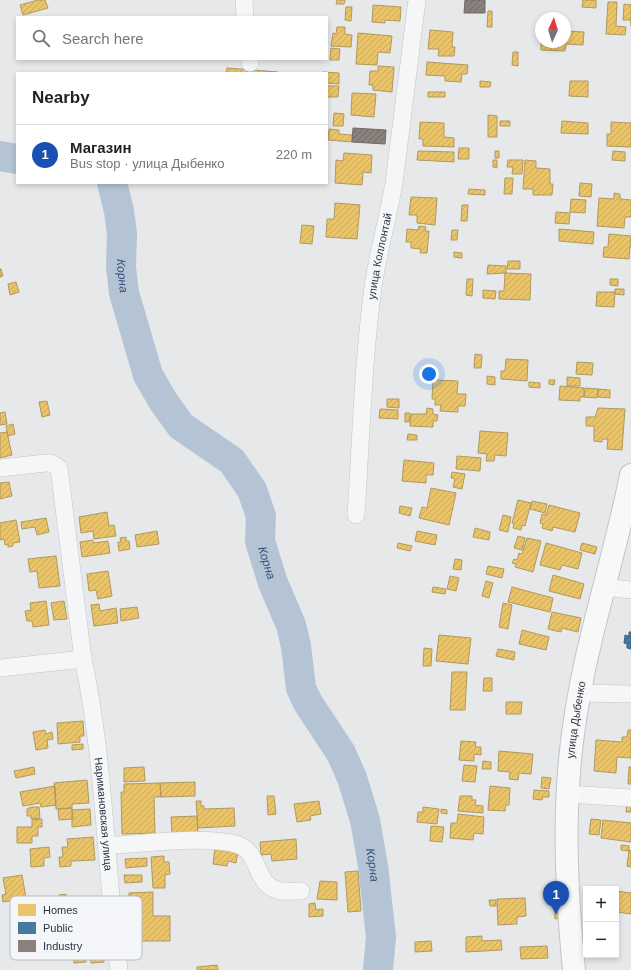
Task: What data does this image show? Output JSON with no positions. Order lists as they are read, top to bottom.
{
  "streets": {
    "main road": ["улица Дыбенко"],
    "street": ["улица Коллонтай", "Наримановская улица"]
  },
  "water": ["Корна"],
  "legend": ["Homes", "Public", "Industry"],
  "north": "top",
  "page": {
    "search": "Search here",
    "heading": "Nearby",
    "list": [
      {
        "mark": "1",
        "name": "Магазин",
        "note": "Bus stop · улица Дыбенко",
        "value": "220 m"
      }
    ],
    "pins": "1",
    "map_buttons": ["+", "−"]
  }
}
